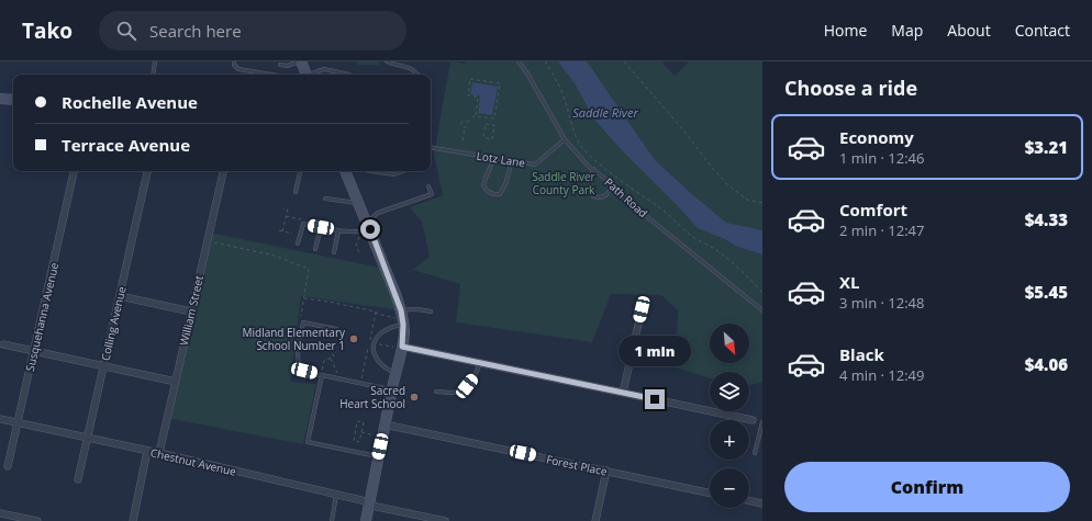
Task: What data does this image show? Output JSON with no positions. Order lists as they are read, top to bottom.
{
  "streets": {
    "street": [
      "William Street",
      "Susquehanna Avenue",
      "Colling Avenue",
      "Chestnut Avenue",
      "Forest Place"
    ],
    "lane": ["Lotz Lane", "Path Road"]
  },
  "crossings": [
    ["Lotz Lane", "Path Road"],
    ["William Street", "Chestnut Avenue"],
    ["Susquehanna Avenue", "Chestnut Avenue"],
    ["Colling Avenue", "Chestnut Avenue"]
  ],
  "water": ["Saddle River"],
  "parks": ["Saddle River County Park"],
  "places": ["Midland Elementary School Number 1", "Sacred Heart School"],
  "north": "bottom right",
  "page": {
    "header": "Tako",
    "search": "Search here",
    "nav": [
      "Home",
      "Map",
      "About",
      "Contact"
    ],
    "heading": "Choose a ride",
    "banner": ["Rochelle Avenue", "Terrace Avenue"],
    "list": [
      {
        "name": "Economy",
        "note": "1 min · 12:46",
        "value": "$3.21"
      },
      {
        "name": "Comfort",
        "note": "2 min · 12:47",
        "value": "$4.33"
      },
      {
        "name": "XL",
        "note": "3 min · 12:48",
        "value": "$5.45"
      },
      {
        "name": "Black",
        "note": "4 min · 12:49",
        "value": "$4.06"
      }
    ],
    "map_buttons": ["+", "−"],
    "bubble": "1 min",
    "buttons": "Confirm"
  }
}
